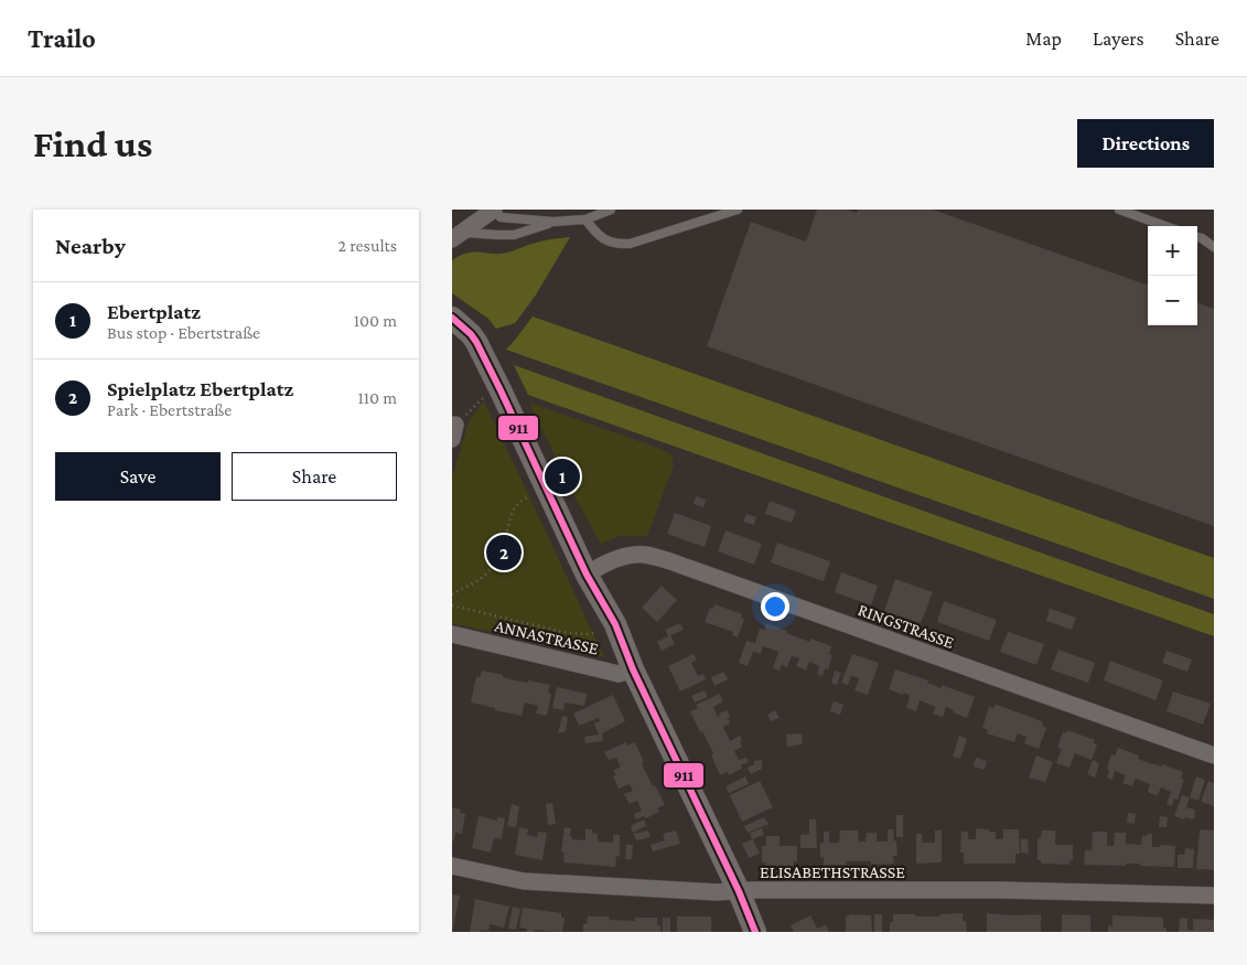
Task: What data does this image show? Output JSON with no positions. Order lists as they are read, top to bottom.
{
  "streets": {
    "street": ["RINGSTRASSE", "ANNASTRASSE", "ELISABETHSTRASSE"]
  },
  "lines": ["transit line 911"],
  "page": {
    "header": "Trailo",
    "nav": ["Map", "Layers", "Share"],
    "buttons": [
      "Directions",
      ["Save", "Share"]
    ],
    "title": "Find us",
    "heading": ["Nearby", "2 results"],
    "map_buttons": ["+", "−"],
    "list": [
      {
        "mark": "1",
        "name": "Ebertplatz",
        "note": "Bus stop · Ebertstraße",
        "value": "100 m"
      },
      {
        "mark": "2",
        "name": "Spielplatz Ebertplatz",
        "note": "Park · Ebertstraße",
        "value": "110 m"
      }
    ],
    "pins": ["1", "2"]
  }
}
